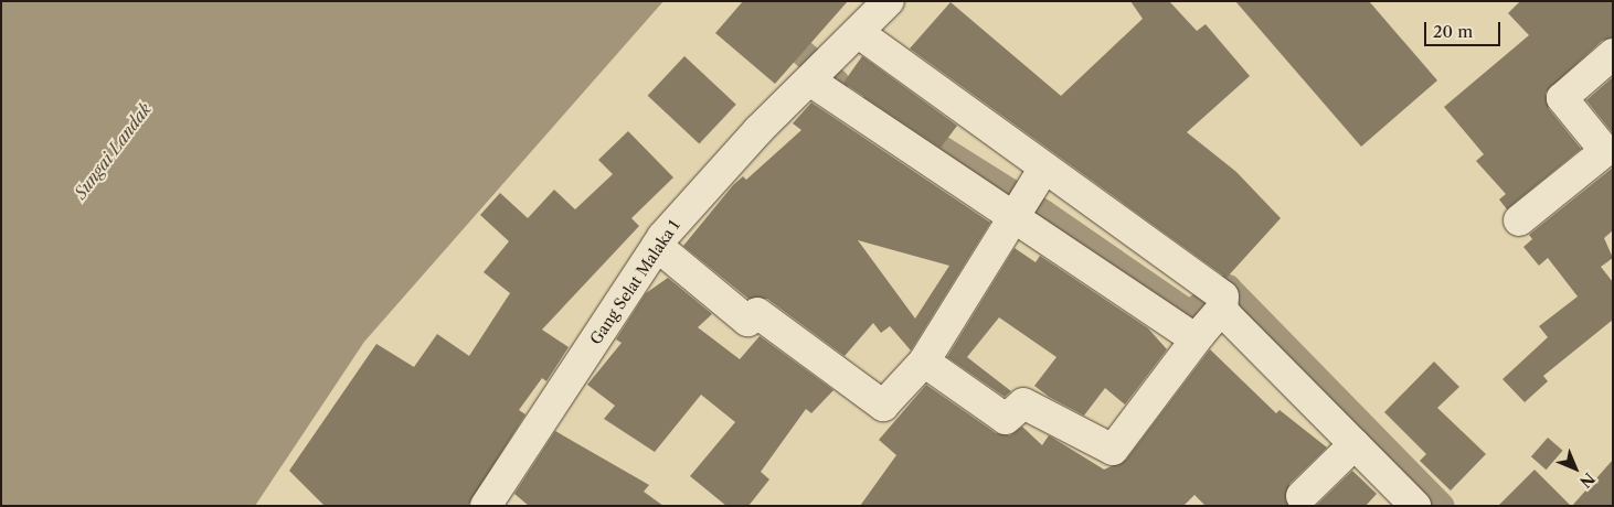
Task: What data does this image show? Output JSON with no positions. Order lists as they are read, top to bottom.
{
  "streets": {
    "street": ["Gang Selat Malaka 1"]
  },
  "water": ["Sungai Landak"],
  "scale_bar": "20 m",
  "north": "bottom right"
}
